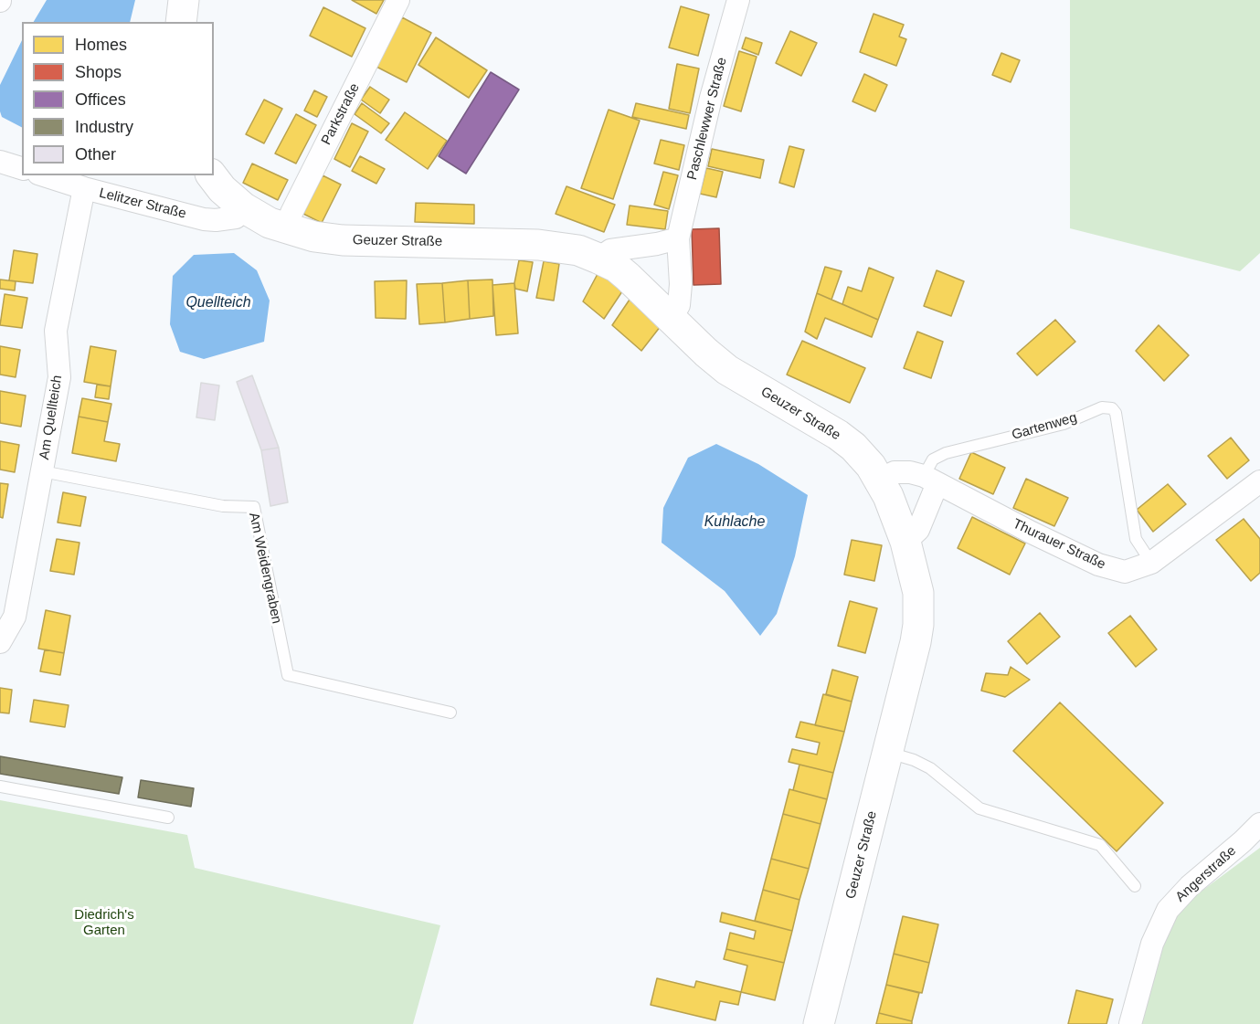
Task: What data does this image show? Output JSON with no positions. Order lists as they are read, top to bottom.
{
  "streets": {
    "main road": ["Geuzer Straße"],
    "street": [
      "Parkstraße",
      "Paschlewwer Straße",
      "Lelitzer Straße",
      "Am Quellteich",
      "Thurauer Straße",
      "Angerstraße"
    ],
    "lane": ["Gartenweg", "Am Weidengraben"]
  },
  "crossings": [
    ["Parkstraße", "Geuzer Straße"],
    ["Paschlewwer Straße", "Geuzer Straße"],
    ["Lelitzer Straße", "Geuzer Straße"],
    ["Lelitzer Straße", "Am Quellteich"],
    ["Geuzer Straße", "Thurauer Straße"],
    ["Am Quellteich", "Am Weidengraben"],
    ["Gartenweg", "Thurauer Straße"]
  ],
  "water": ["Quellteich", "Kuhlache"],
  "parks": ["Diedrich's Garten"],
  "legend": [
    "Homes",
    "Shops",
    "Offices",
    "Industry",
    "Other"
  ]
}
